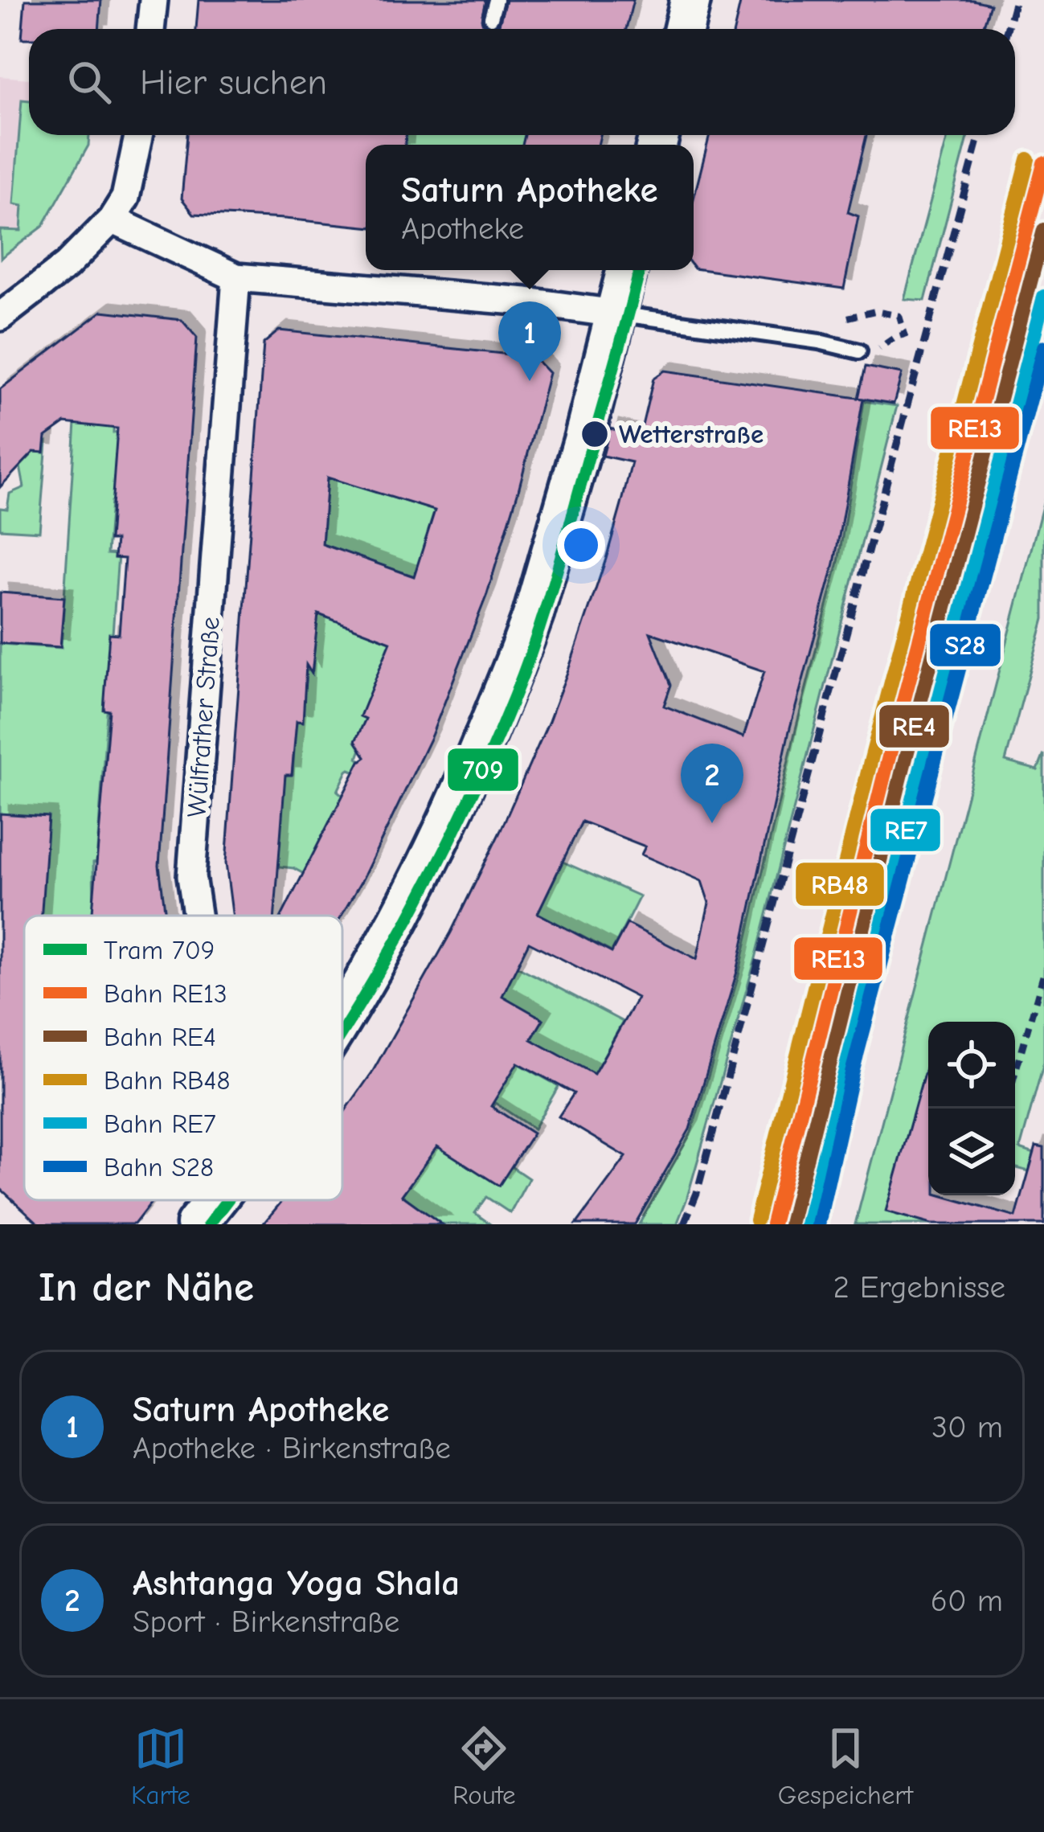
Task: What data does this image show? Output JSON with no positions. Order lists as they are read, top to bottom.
{
  "streets": {
    "street": ["Wülfrather Straße"]
  },
  "places": ["Wetterstraße"],
  "lines": [
    "rail line RB48",
    "rail line RE13",
    "rail line RE4",
    "tram line 709",
    "rail line RE7",
    "rail line S28"
  ],
  "legend": [
    "Tram 709",
    "Bahn RE13",
    "Bahn RE4",
    "Bahn RB48",
    "Bahn RE7",
    "Bahn S28"
  ],
  "page": {
    "search": "Hier suchen",
    "popup": ["Saturn Apotheke", "Apotheke"],
    "pins": ["1", "2"],
    "heading": ["In der Nähe", "2 Ergebnisse"],
    "list": [
      {
        "mark": "1",
        "name": "Saturn Apotheke",
        "note": "Apotheke · Birkenstraße",
        "value": "30 m"
      },
      {
        "mark": "2",
        "name": "Ashtanga Yoga Shala",
        "note": "Sport · Birkenstraße",
        "value": "60 m"
      }
    ],
    "nav": ["Karte", "Route", "Gespeichert"]
  }
}
